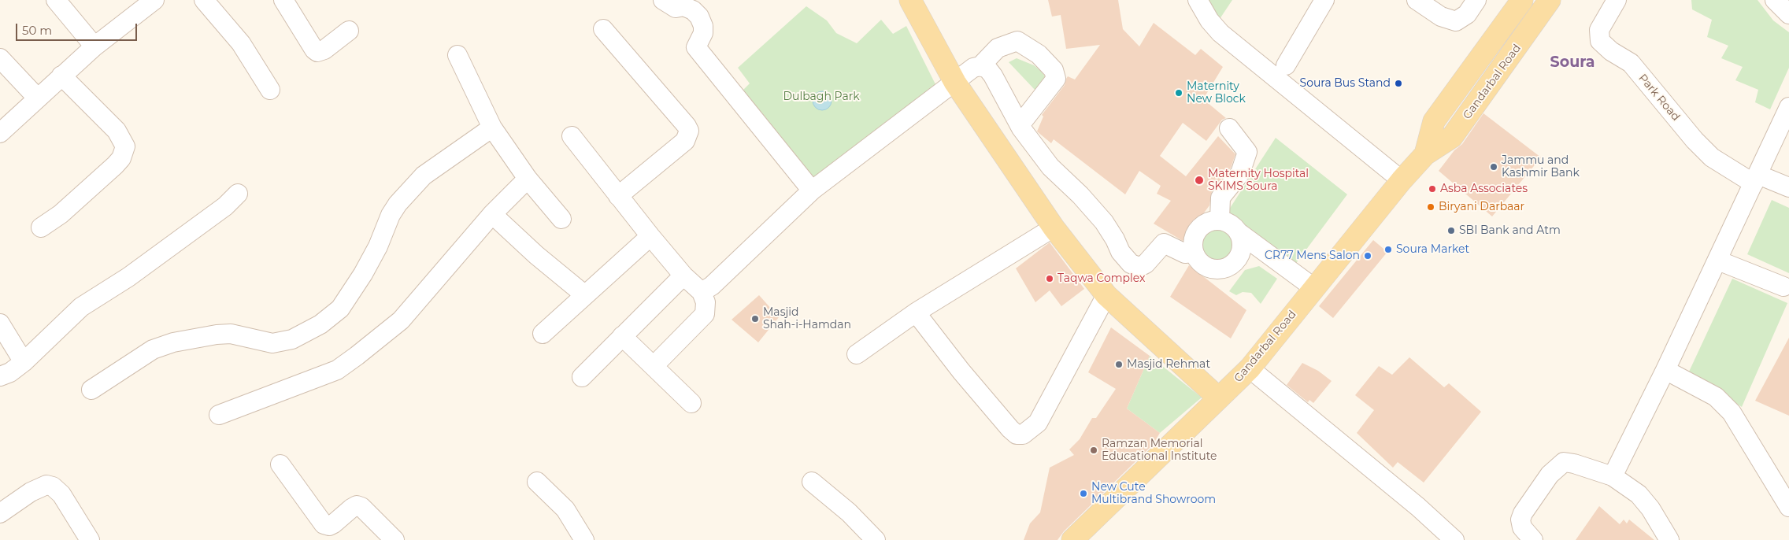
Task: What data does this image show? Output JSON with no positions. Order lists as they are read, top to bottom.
{
  "streets": {
    "main road": ["Gandarbal Road"],
    "street": ["Park Road"]
  },
  "districts": ["Soura"],
  "parks": ["Dulbagh Park"],
  "places": [
    "Soura Bus Stand",
    "Maternity New Block",
    "Jammu and Kashmir Bank",
    "Maternity Hospital SKIMS Soura",
    "Asba Associates",
    "Biryani Darbaar",
    "SBI Bank and Atm",
    "Soura Market",
    "CR77 Mens Salon",
    "Taqwa Complex",
    "Masjid Shah-i-Hamdan",
    "Masjid Rehmat",
    "Ramzan Memorial Educational Institute",
    "New Cute Multibrand Showroom"
  ],
  "scale_bar": "50 m"
}
